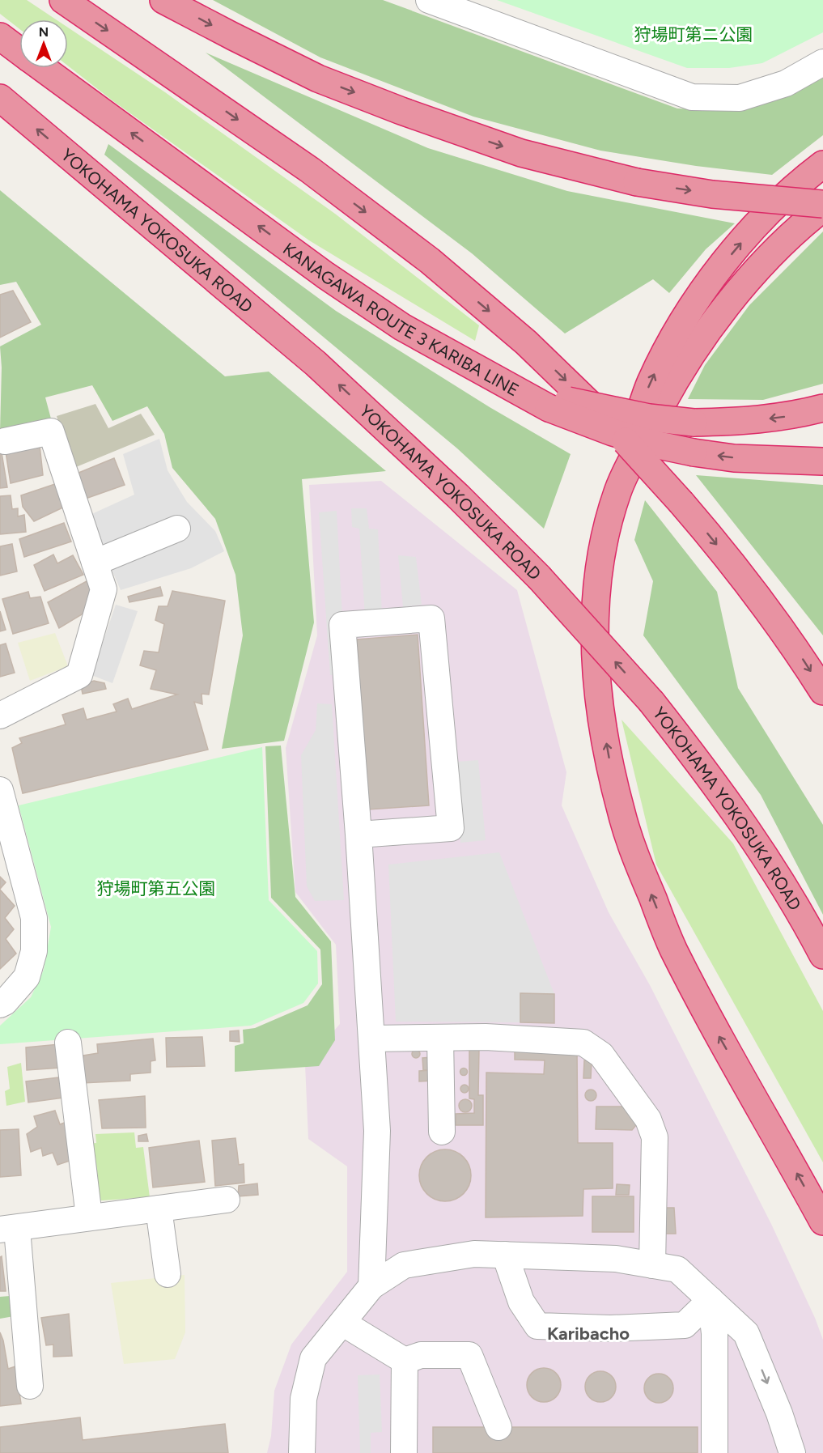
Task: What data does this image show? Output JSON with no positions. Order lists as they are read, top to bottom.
{
  "streets": {
    "highway": ["YOKOHAMA YOKOSUKA ROAD", "KANAGAWA ROUTE 3 KARIBA LINE"]
  },
  "districts": ["Karibacho"],
  "parks": ["狩場町第ニ公園", "狩場町第五公園"],
  "north": "top"
}
